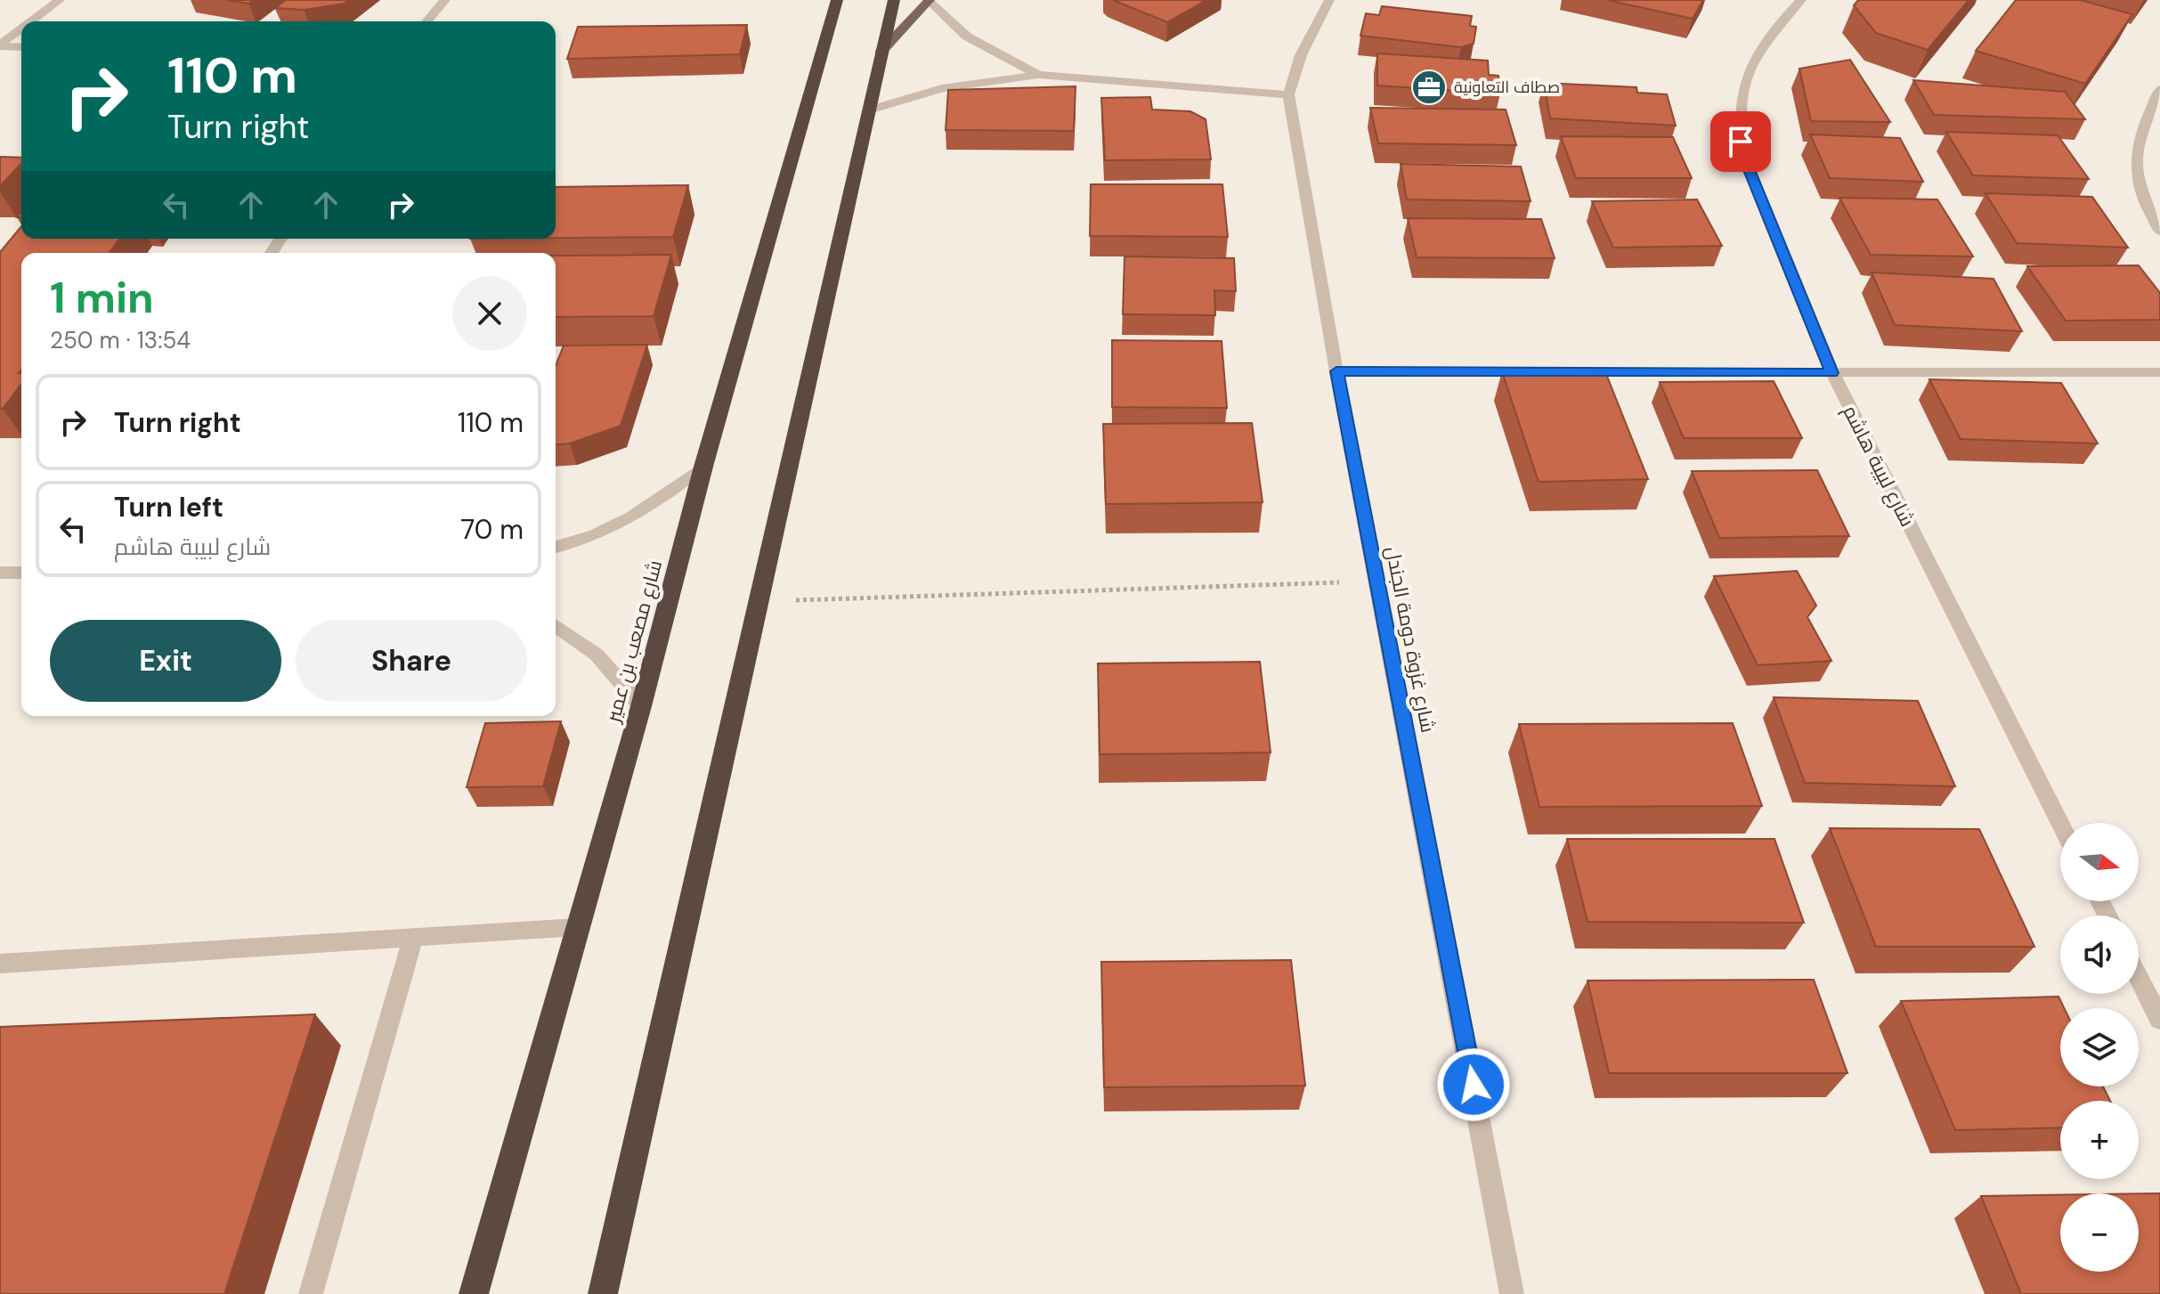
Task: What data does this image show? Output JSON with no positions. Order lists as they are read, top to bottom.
{
  "streets": {
    "highway": ["شارع مصعب بن عمير"],
    "street": ["شارع لبيبة هاشم", "شارع غزوة دومة الجندل"]
  },
  "places": {
    "office": ["صطاف التعاونية"]
  },
  "north": "right",
  "page": {
    "turn": ["110 m", "Turn right"],
    "heading": ["1 min", "250 m · 13:54"],
    "list": [
      {
        "name": "Turn right",
        "value": "110 m"
      },
      {
        "name": "Turn left",
        "note": "شارع لبيبة هاشم",
        "value": "70 m"
      }
    ],
    "buttons": ["Exit", "Share"],
    "map_buttons": ["+", "−"]
  }
}
